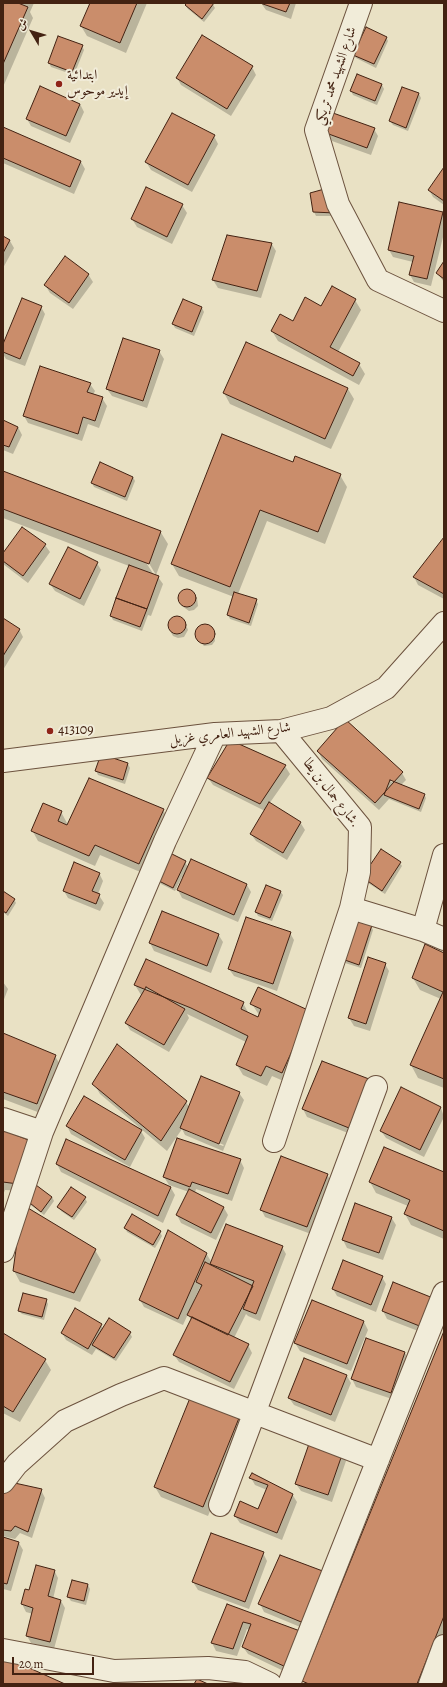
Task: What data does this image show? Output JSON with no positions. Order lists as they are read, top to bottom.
{
  "streets": {
    "street": ["شارع الشهيد محمد تريكي", "شارع الشهيد العامري غزيل", "شارع جمال بن يطا."]
  },
  "crossings": [
    ["شارع الشهيد العامري غزيل", "شارع جمال بن يطا."]
  ],
  "places": ["ابتدائية إيدير موحوس", "413109"],
  "scale_bar": "20 m",
  "north": "top left"
}
